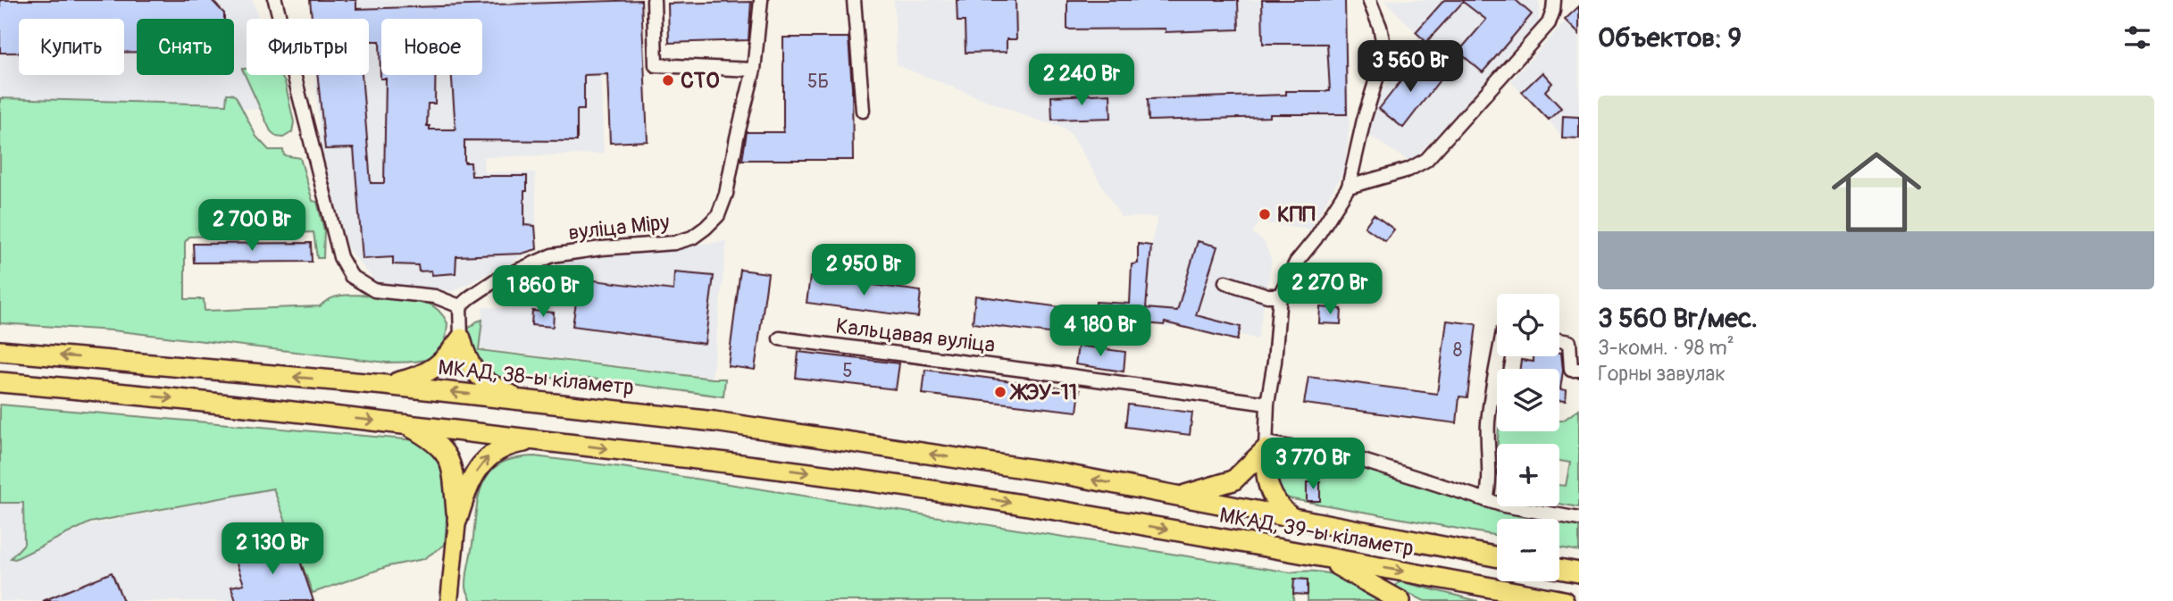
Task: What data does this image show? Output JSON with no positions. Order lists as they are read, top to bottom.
{
  "streets": {
    "highway": ["МКАД, 38-ы кіламетр", "МКАД, 39-ы кіламетр"],
    "street": ["вуліца Міру", "Кальцавая вуліца"]
  },
  "crossings": [
    ["МКАД, 38-ы кіламетр", "МКАД, 39-ы кіламетр"]
  ],
  "places": ["СТО", "КПП", "ЖЭУ-11"],
  "house_numbers": ["5Б", "8", "5"],
  "page": {
    "heading": "Объектов: 9",
    "chip": [
      "Купить",
      "Снять",
      "Фильтры",
      "Новое"
    ],
    "price": [
      "3 560 Br",
      "2 240 Br",
      "2 700 Br",
      "2 950 Br",
      "2 270 Br",
      "1 860 Br",
      "4 180 Br",
      "3 770 Br",
      "2 130 Br"
    ],
    "list": [
      {
        "name": "3 560 Br/мес.",
        "note": "3-комн. · 98 m² · Горны завулак"
      }
    ],
    "map_buttons": ["+", "−"]
  }
}
